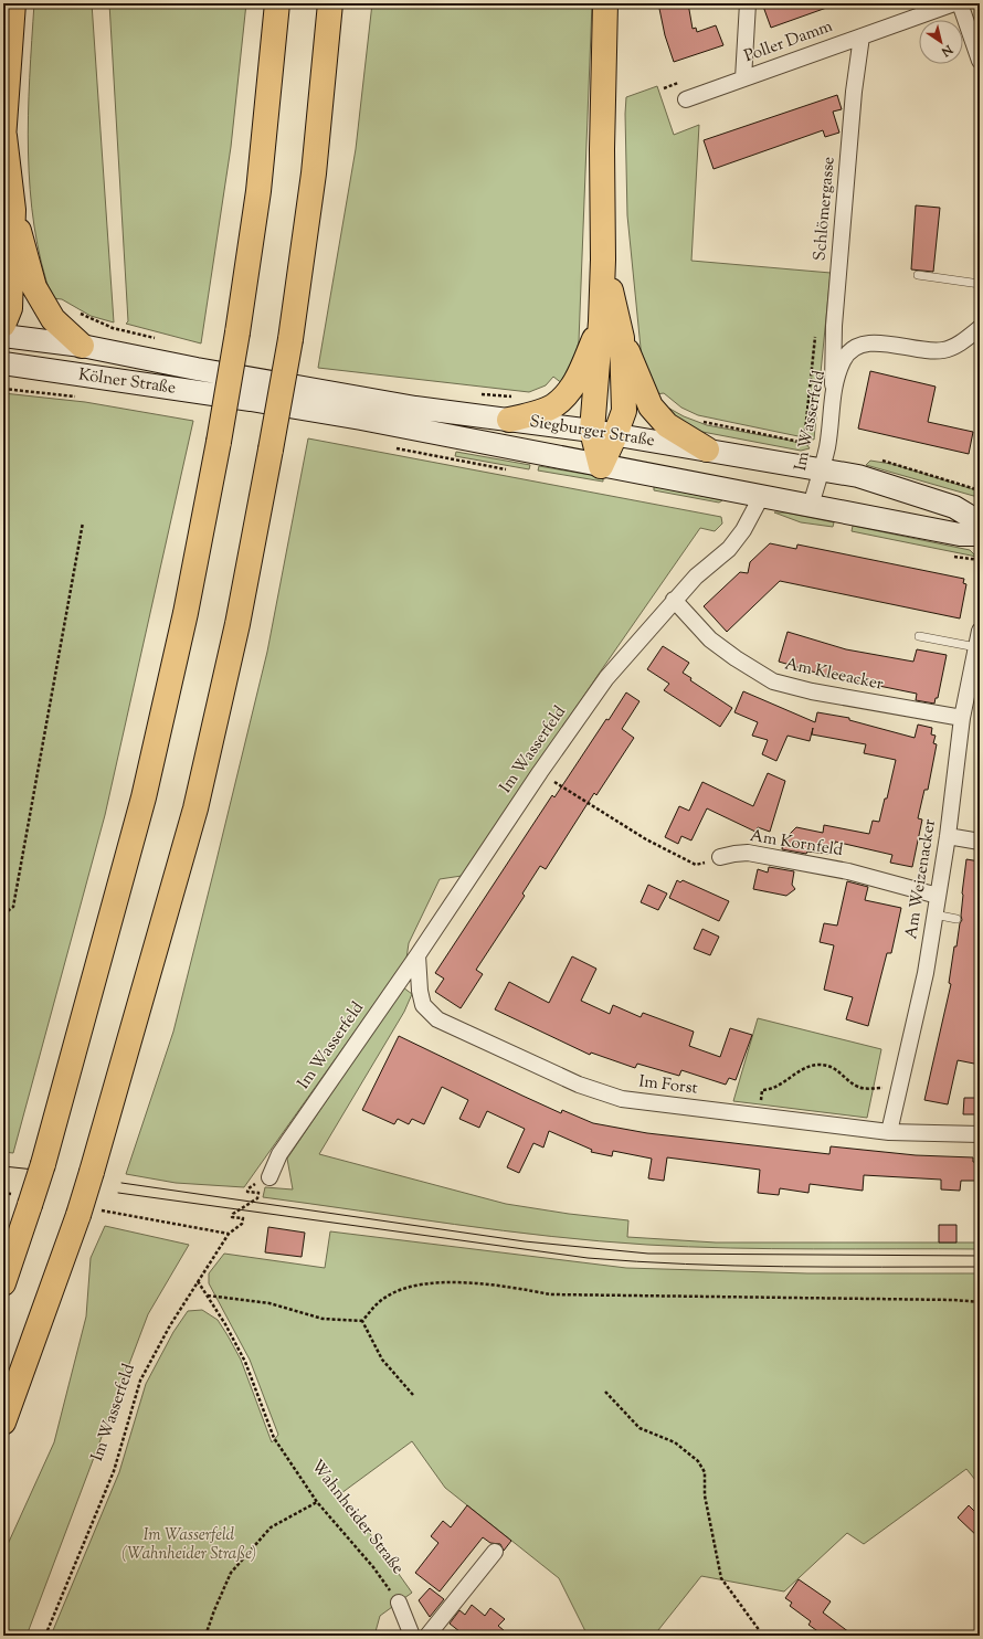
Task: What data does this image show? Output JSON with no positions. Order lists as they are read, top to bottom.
{
  "streets": {
    "main road": ["Kölner Straße", "Siegburger Straße"],
    "street": [
      "Poller Damm",
      "Schlömergasse",
      "Im Wasserfeld",
      "Am Kleeacker",
      "Am Kornfeld",
      "Am Weizenacker",
      "Im Forst"
    ],
    "path": ["Wahnheider Straße"]
  },
  "crossings": [
    ["Poller Damm", "Schlömergasse"],
    ["Schlömergasse", "Im Wasserfeld"],
    ["Kölner Straße", "Siegburger Straße"],
    ["Im Wasserfeld", "Siegburger Straße"],
    ["Im Wasserfeld", "Am Kleeacker"],
    ["Im Wasserfeld", "Im Forst"],
    ["Im Wasserfeld", "Wahnheider Straße"],
    ["Am Kleeacker", "Am Weizenacker"],
    ["Am Kornfeld", "Am Weizenacker"],
    ["Am Weizenacker", "Im Forst"]
  ],
  "parks": ["Im Wasserfeld (Wahnheider Straße)"],
  "north": "bottom right"
}
